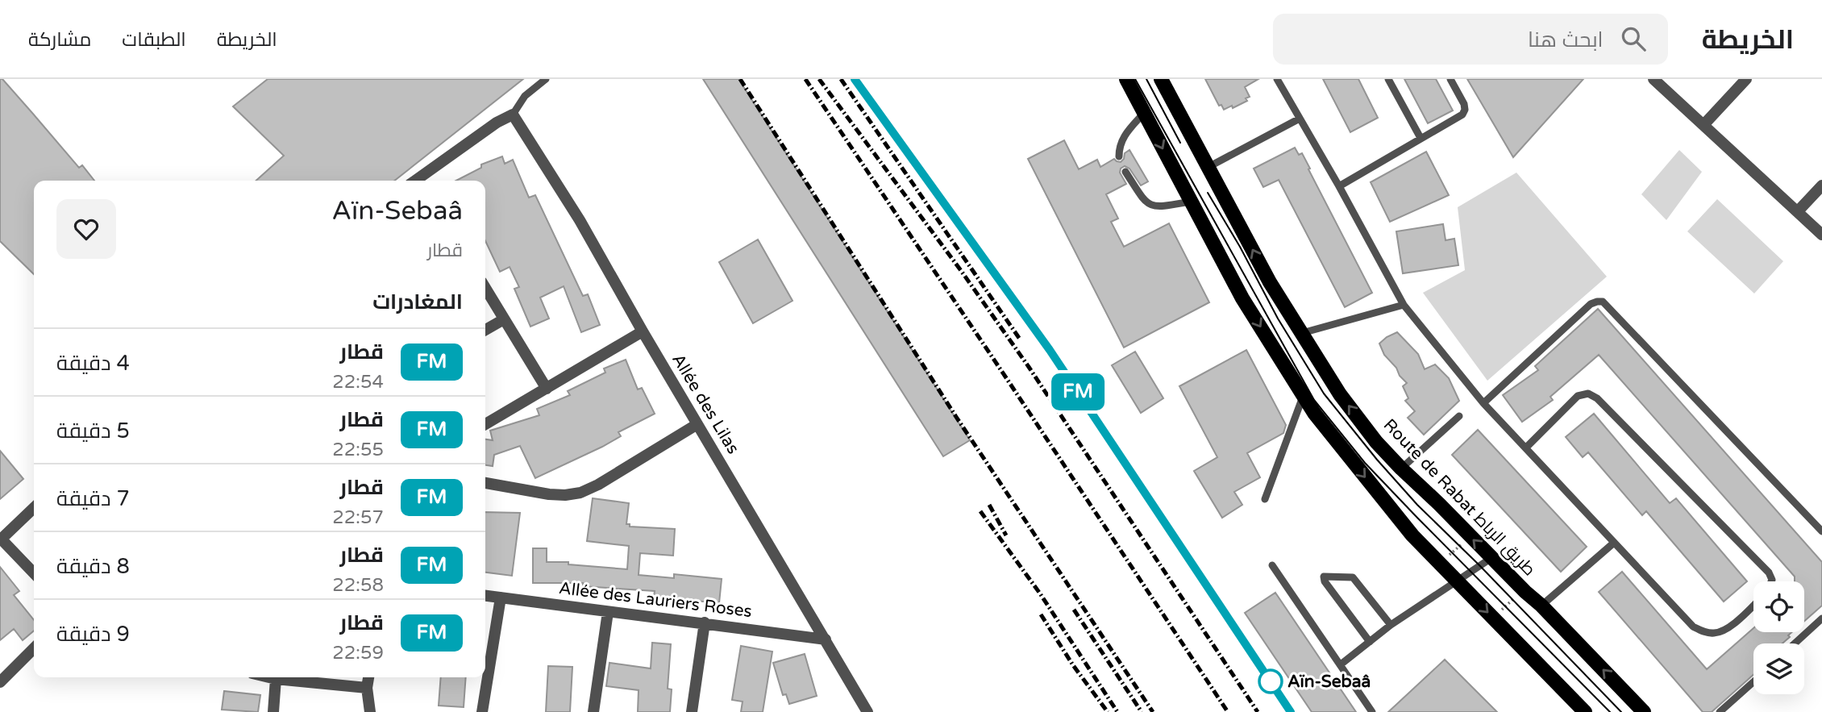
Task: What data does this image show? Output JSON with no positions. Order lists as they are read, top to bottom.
{
  "streets": {
    "main road": ["Route de Rabat طريق الرباط"],
    "street": ["Allée des Lilas", "Allée des Lauriers Roses"]
  },
  "crossings": [
    ["Allée des Lilas", "Allée des Lauriers Roses"]
  ],
  "places": ["Aïn-Sebaâ"],
  "page": {
    "header": "الخريطة",
    "search": "ابحث هنا",
    "nav": ["الخريطة", "الطبقات", "مشاركة"],
    "on_map": "FM",
    "heading": [
      ["Aïn-Sebaâ", "قطار"],
      "المغادرات"
    ],
    "list": [
      {
        "mark": "FM",
        "name": "قطار",
        "note": "22:54",
        "value": "4 دقيقة"
      },
      {
        "mark": "FM",
        "name": "قطار",
        "note": "22:55",
        "value": "5 دقيقة"
      },
      {
        "mark": "FM",
        "name": "قطار",
        "note": "22:57",
        "value": "7 دقيقة"
      },
      {
        "mark": "FM",
        "name": "قطار",
        "note": "22:58",
        "value": "8 دقيقة"
      },
      {
        "mark": "FM",
        "name": "قطار",
        "note": "22:59",
        "value": "9 دقيقة"
      }
    ]
  }
}
